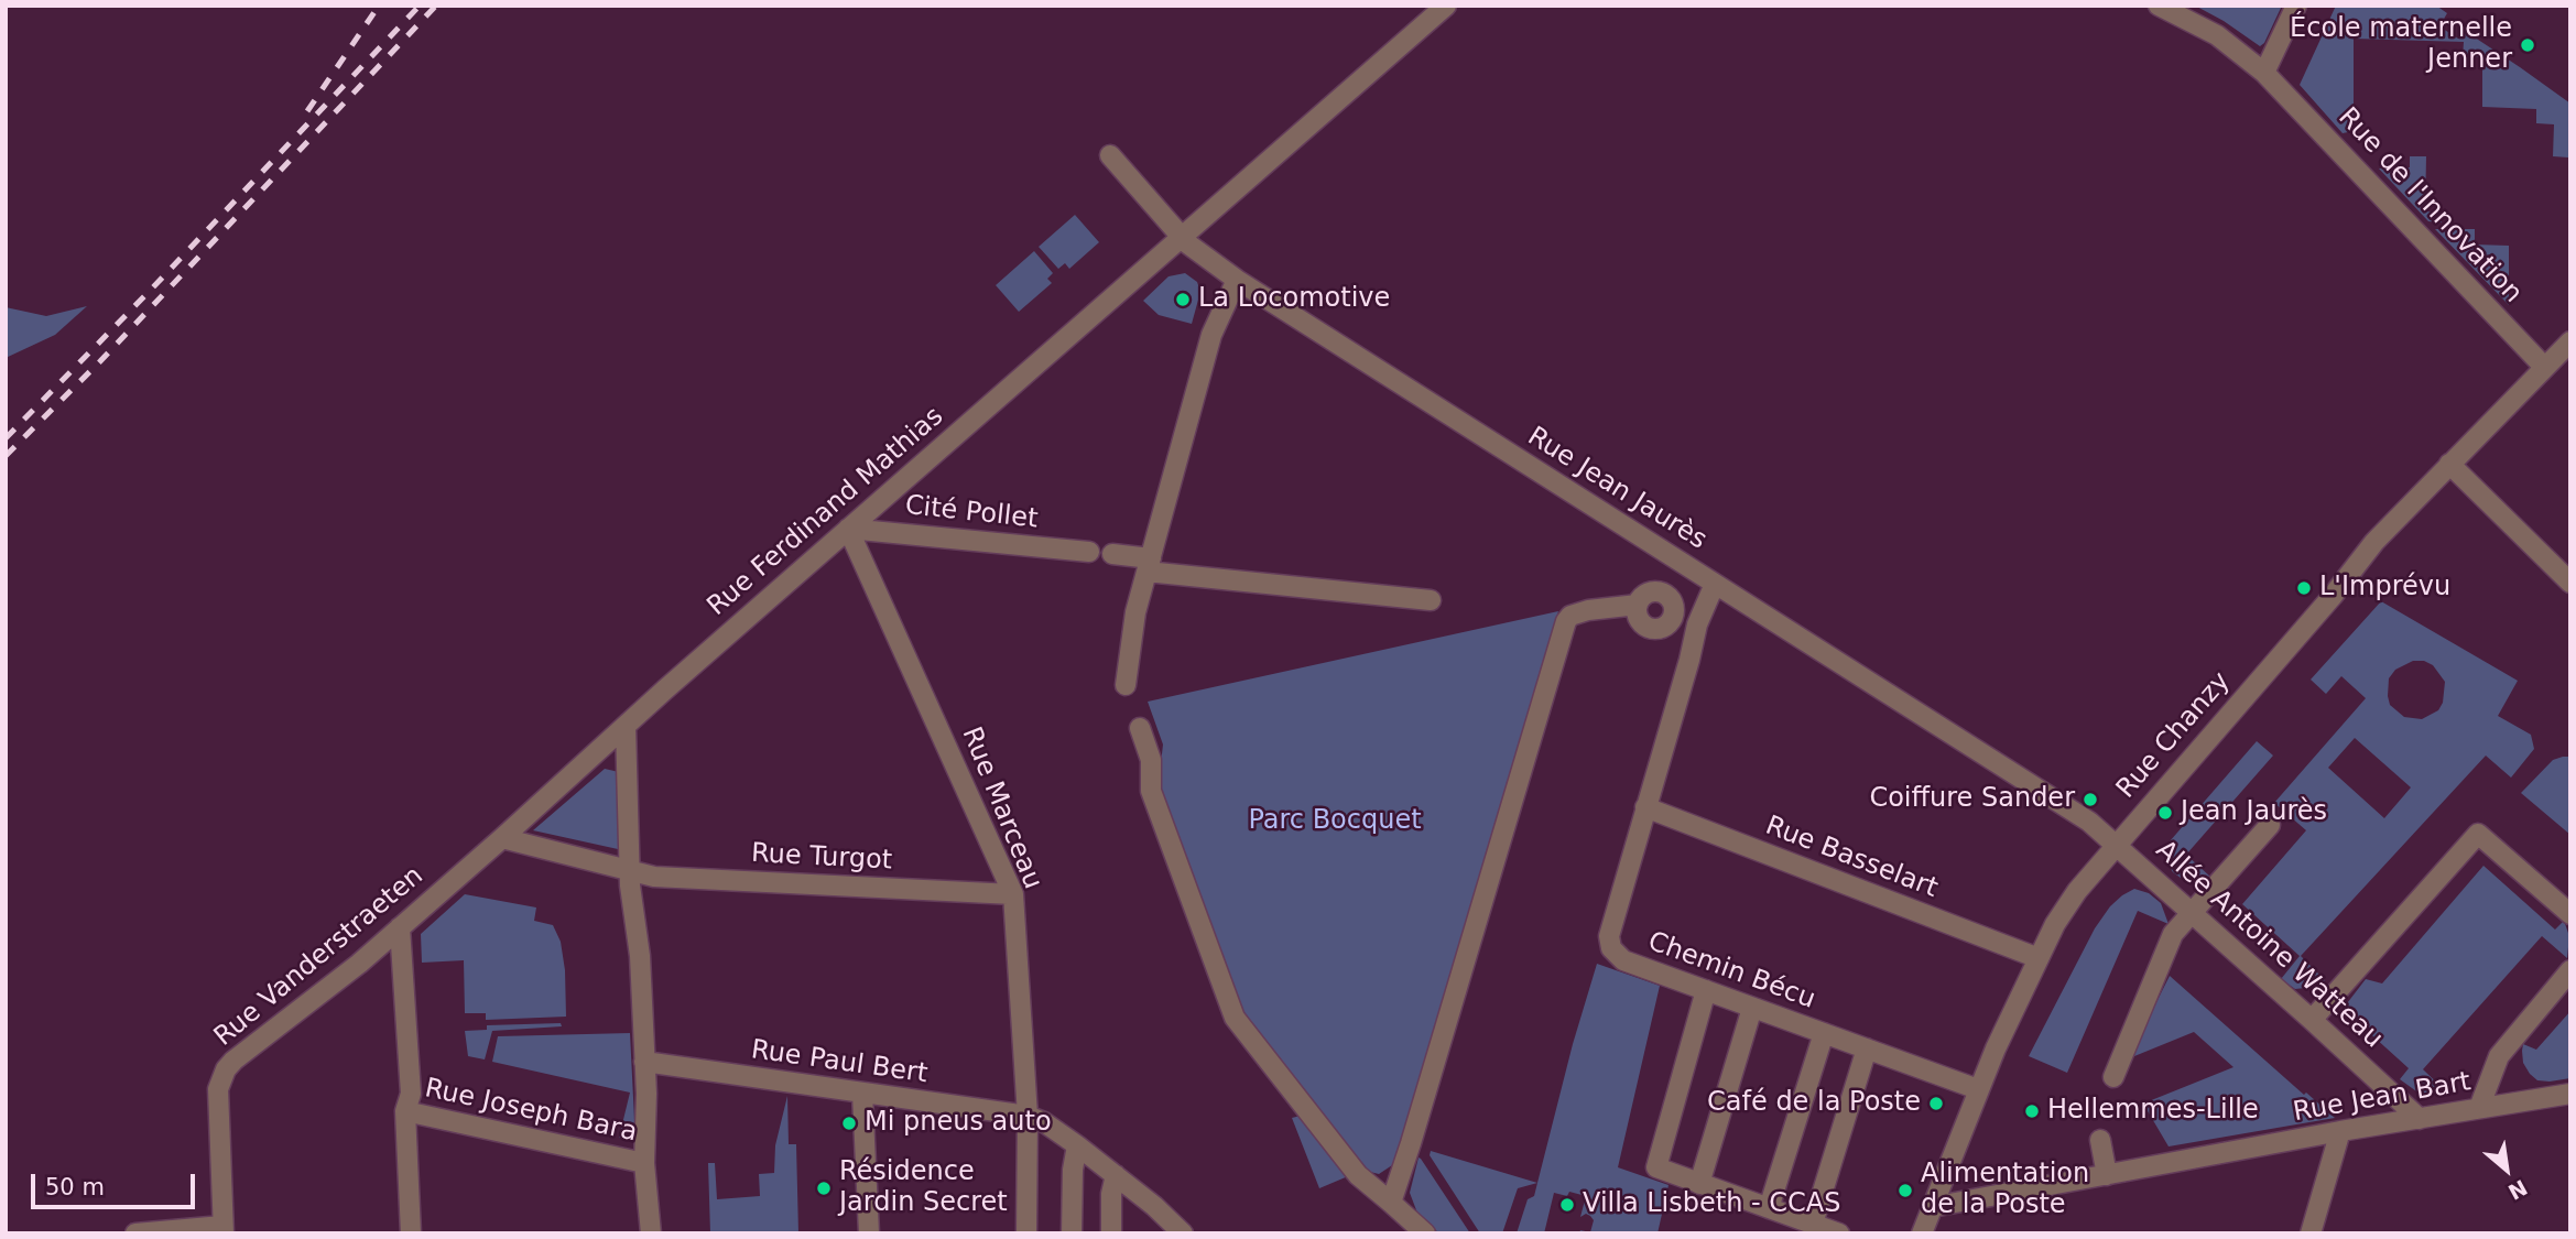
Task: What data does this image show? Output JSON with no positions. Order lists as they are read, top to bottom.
{
  "streets": {
    "street": [
      "Rue de l'Innovation",
      "Rue Jean Jaurès",
      "Rue Ferdinand Mathias",
      "Cité Pollet",
      "Rue Chanzy",
      "Rue Marceau",
      "Rue Turgot",
      "Rue Basselart",
      "Allée Antoine Watteau",
      "Rue Vanderstraeten",
      "Chemin Bécu",
      "Rue Paul Bert",
      "Rue Jean Bart",
      "Rue Joseph Bara"
    ]
  },
  "crossings": [
    ["Rue de l'Innovation", "Rue Chanzy"],
    ["Rue Jean Jaurès", "Rue Ferdinand Mathias"],
    ["Rue Jean Jaurès", "Rue Chanzy"],
    ["Rue Jean Jaurès", "Allée Antoine Watteau"],
    ["Rue Jean Jaurès", "Chemin Bécu"],
    ["Rue Ferdinand Mathias", "Cité Pollet"],
    ["Rue Ferdinand Mathias", "Rue Marceau"],
    ["Rue Ferdinand Mathias", "Rue Turgot"],
    ["Rue Ferdinand Mathias", "Rue Vanderstraeten"],
    ["Cité Pollet", "Rue Marceau"],
    ["Rue Chanzy", "Rue Basselart"],
    ["Rue Chanzy", "Allée Antoine Watteau"],
    ["Rue Chanzy", "Chemin Bécu"],
    ["Rue Chanzy", "Rue Jean Bart"],
    ["Rue Marceau", "Rue Turgot"],
    ["Rue Marceau", "Rue Paul Bert"],
    ["Rue Turgot", "Rue Vanderstraeten"],
    ["Rue Basselart", "Chemin Bécu"],
    ["Allée Antoine Watteau", "Rue Jean Bart"]
  ],
  "parks": ["Parc Bocquet"],
  "places": [
    "École maternelle Jenner",
    "La Locomotive",
    "L'Imprévu",
    "Coiffure Sander",
    "Jean Jaurès",
    "Café de la Poste",
    "Hellemmes-Lille",
    "Mi pneus auto",
    "Résidence Jardin Secret",
    "Alimentation de la Poste",
    "Villa Lisbeth - CCAS"
  ],
  "scale_bar": "50 m",
  "north": "bottom right"
}
